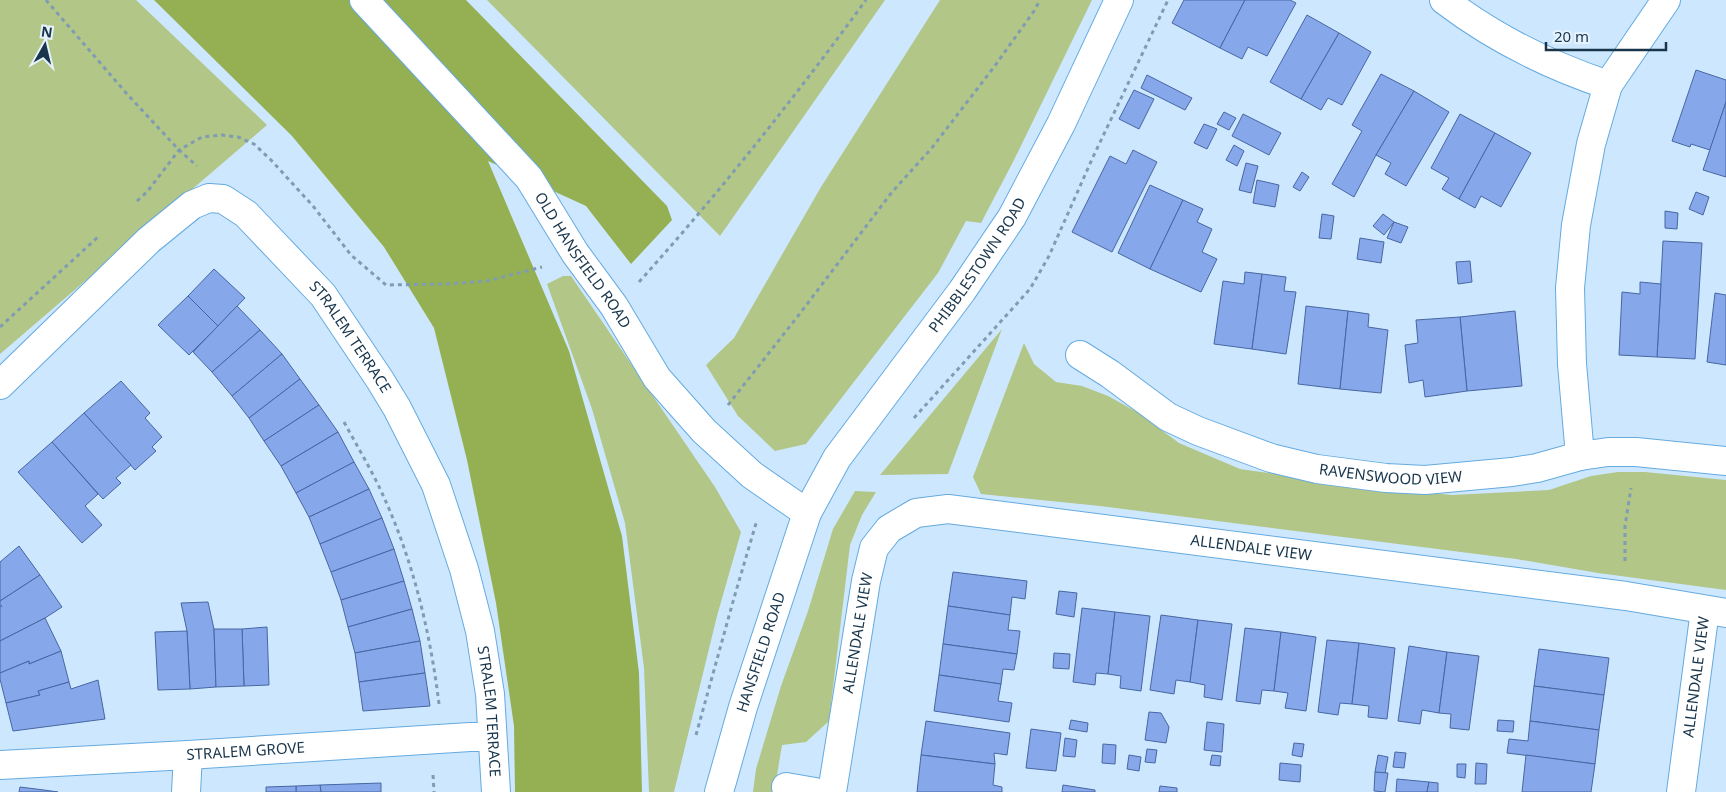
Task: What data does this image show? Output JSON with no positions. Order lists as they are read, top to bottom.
{
  "streets": {
    "street": [
      "OLD HANSFIELD ROAD",
      "PHIBBLESTOWN ROAD",
      "STRALEM TERRACE",
      "RAVENSWOOD VIEW",
      "ALLENDALE VIEW",
      "HANSFIELD ROAD",
      "STRALEM GROVE"
    ]
  },
  "crossings": [
    ["OLD HANSFIELD ROAD", "PHIBBLESTOWN ROAD"],
    ["OLD HANSFIELD ROAD", "HANSFIELD ROAD"],
    ["PHIBBLESTOWN ROAD", "HANSFIELD ROAD"],
    ["STRALEM TERRACE", "STRALEM GROVE"]
  ],
  "scale_bar": "20 m",
  "north": "top"
}
